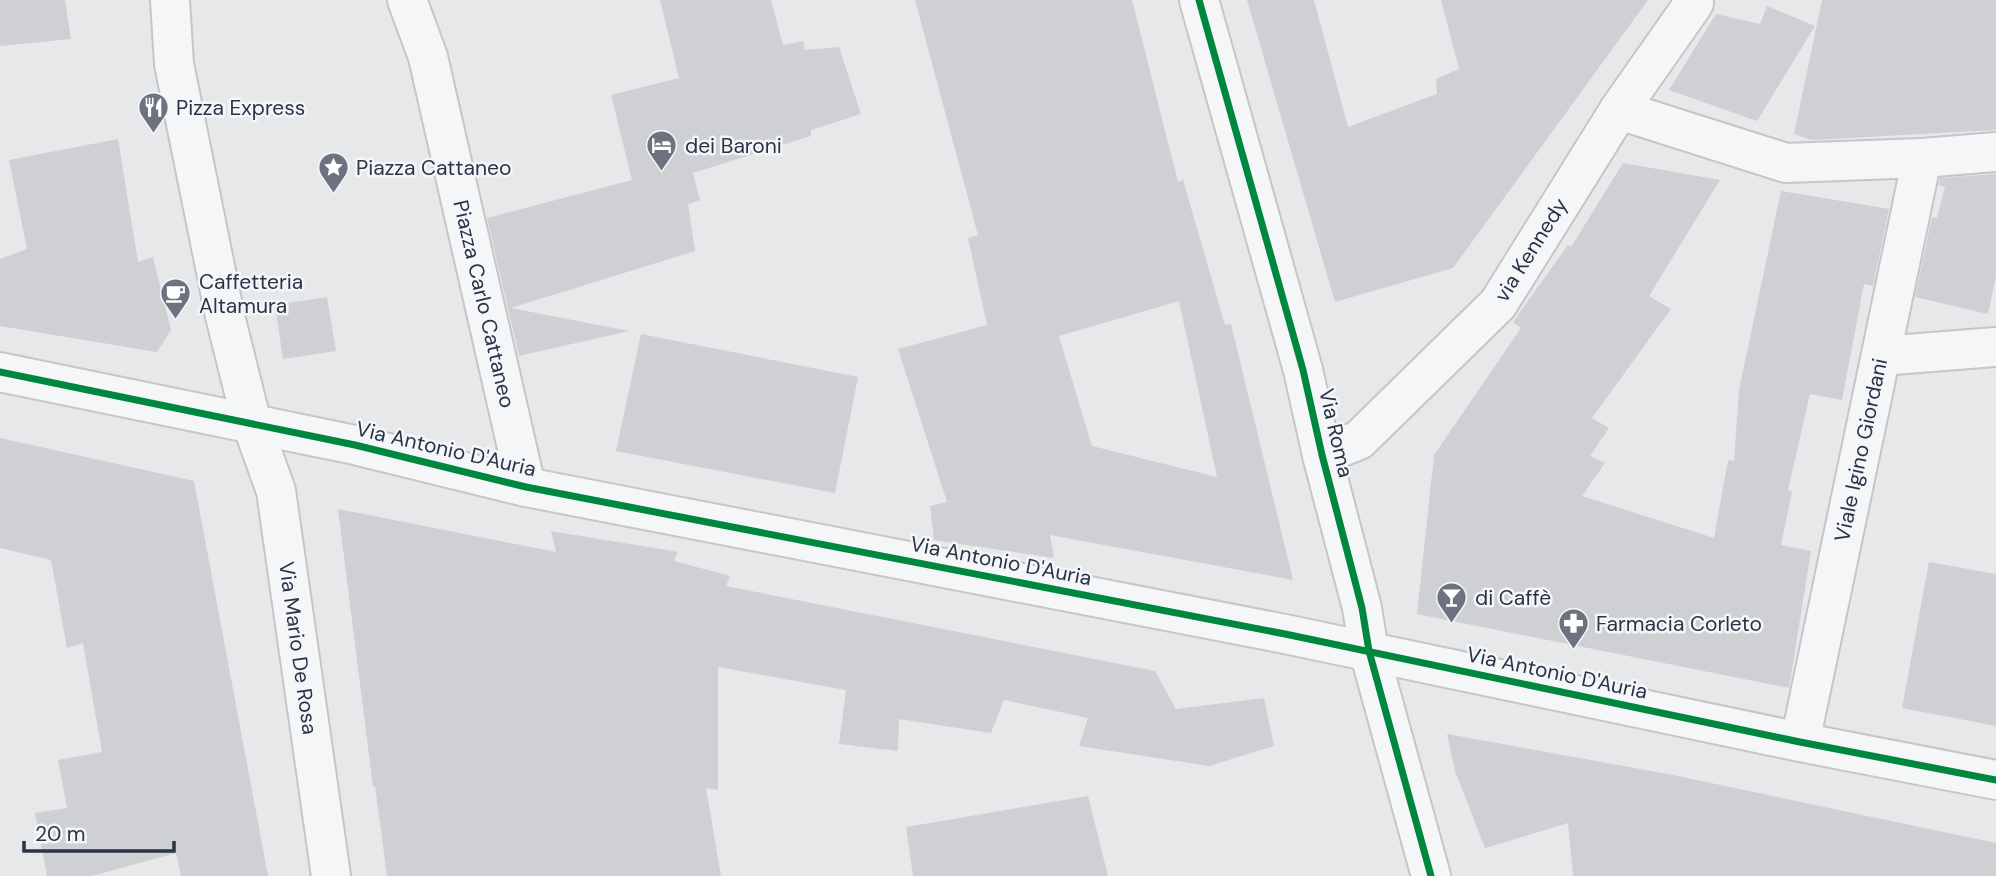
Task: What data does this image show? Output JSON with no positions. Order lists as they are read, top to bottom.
{
  "streets": {
    "street": [
      "via Kennedy",
      "Piazza Carlo Cattaneo",
      "Via Roma",
      "Via Antonio D'Auria",
      "Viale Igino Giordani",
      "Via Mario De Rosa"
    ]
  },
  "crossings": [
    ["via Kennedy", "Via Roma"],
    ["Piazza Carlo Cattaneo", "Via Antonio D'Auria"],
    ["Via Roma", "Via Antonio D'Auria"],
    ["Via Antonio D'Auria", "Viale Igino Giordani"],
    ["Via Antonio D'Auria", "Via Mario De Rosa"]
  ],
  "places": {
    "restaurant": ["Pizza Express"],
    "hotel": ["dei Baroni"],
    "place": ["Piazza Cattaneo"],
    "cafe": ["Caffetteria Altamura"],
    "bar": ["di Caffè"],
    "pharmacy": ["Farmacia Corleto"]
  },
  "scale_bar": "20 m"
}
